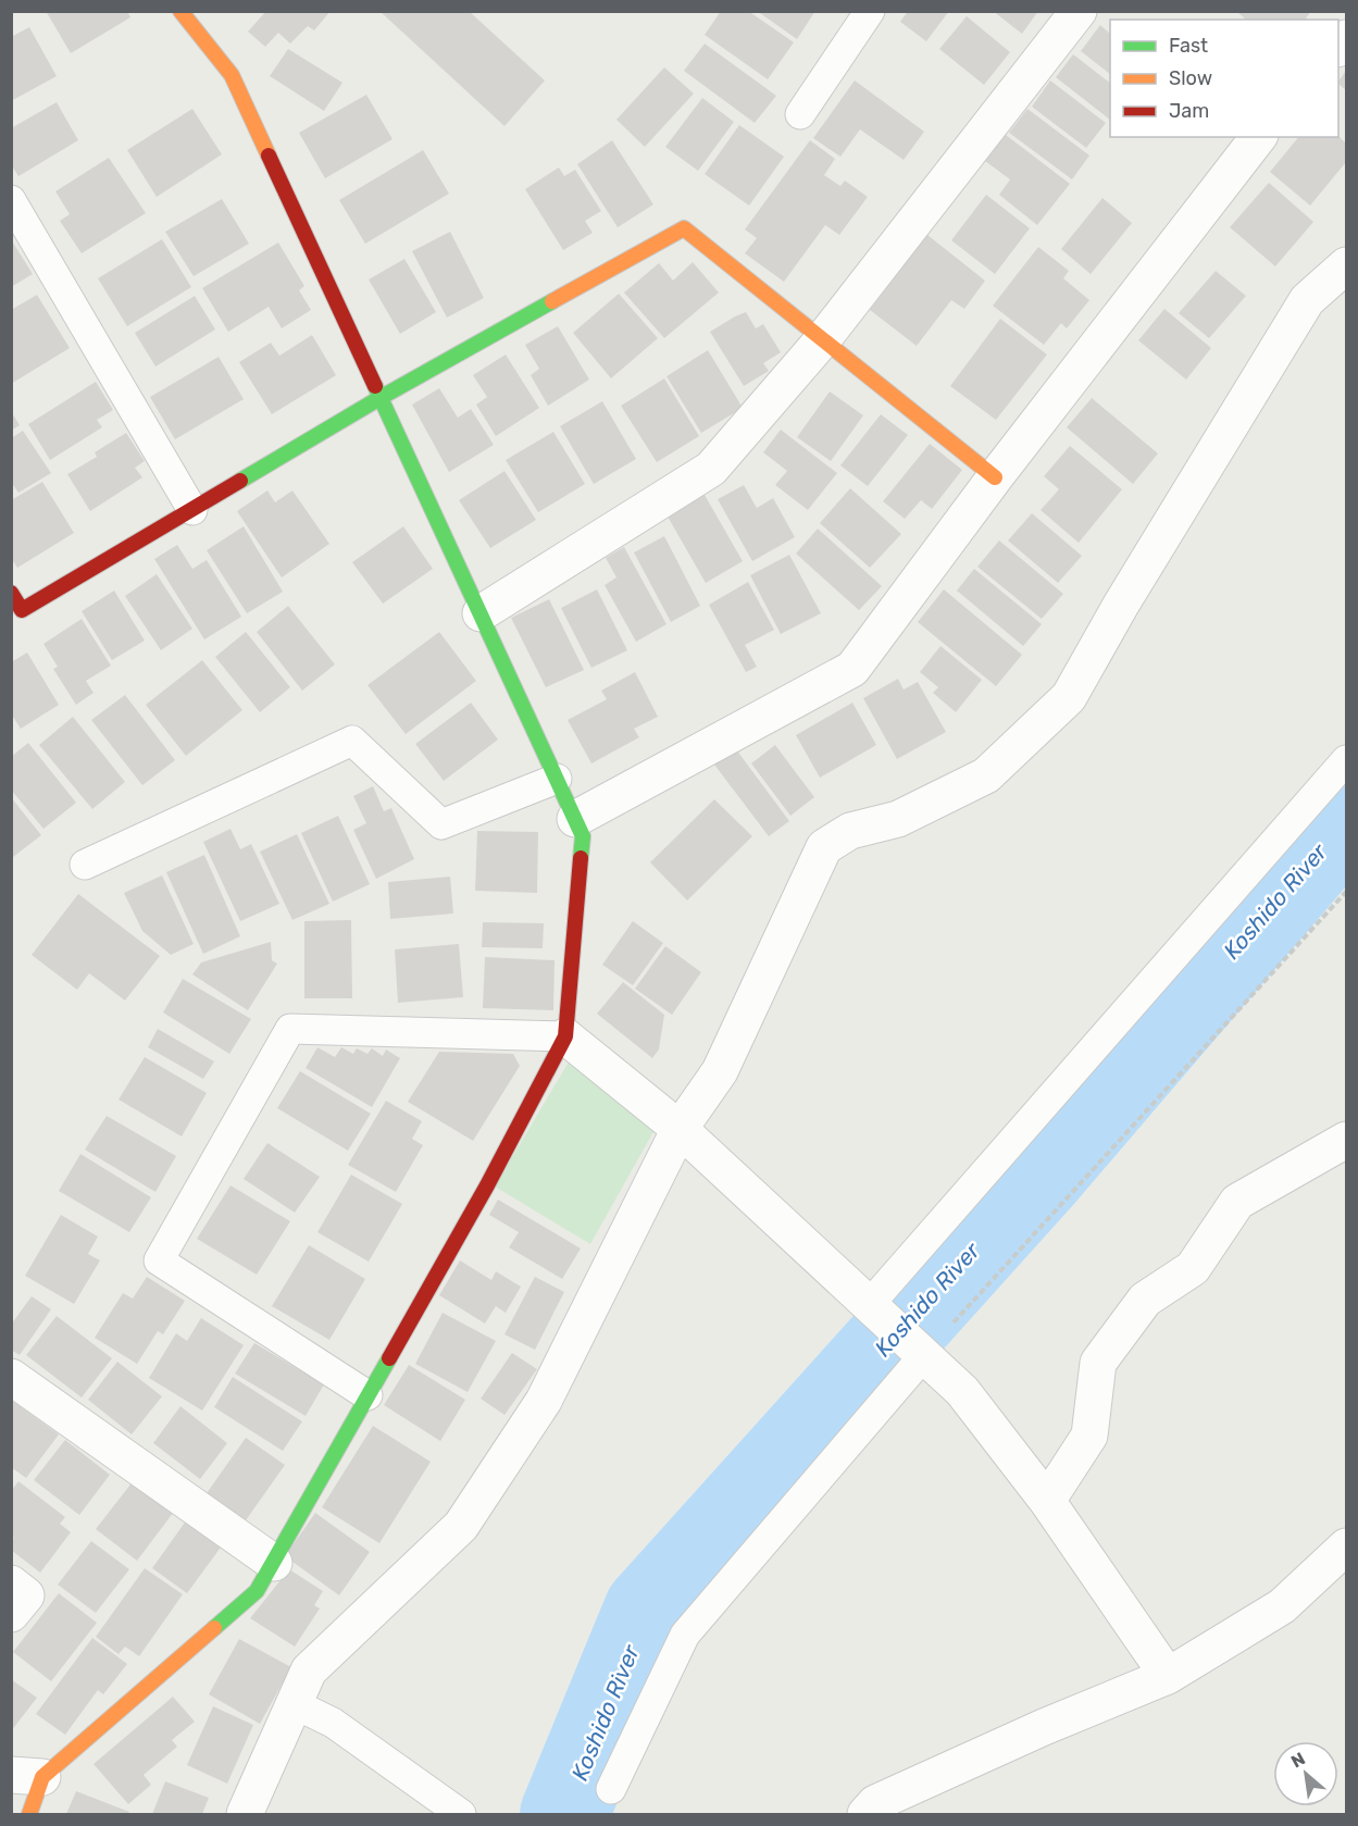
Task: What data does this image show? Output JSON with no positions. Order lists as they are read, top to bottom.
{
  "water": ["Koshido River"],
  "legend": ["Fast", "Slow", "Jam"],
  "north": "top left"
}
